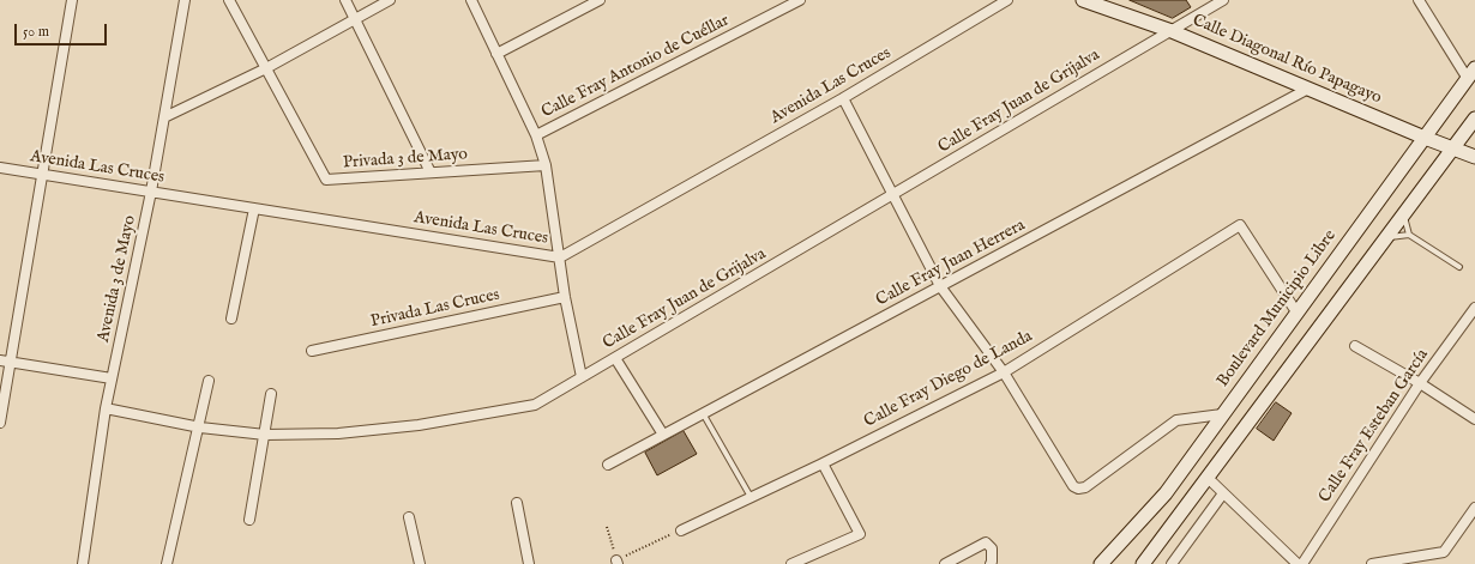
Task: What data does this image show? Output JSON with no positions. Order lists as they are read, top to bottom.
{
  "streets": {
    "main road": ["Calle Diagonal Río Papagayo", "Boulevard Municipio Libre"],
    "street": [
      "Calle Fray Antonio de Cuéllar",
      "Avenida Las Cruces",
      "Calle Fray Juan de Grijalva",
      "Privada 3 de Mayo",
      "Calle Fray Juan Herrera",
      "Avenida 3 de Mayo",
      "Privada Las Cruces",
      "Calle Fray Diego de Landa",
      "Calle Fray Esteban García"
    ]
  },
  "crossings": [
    ["Calle Diagonal Río Papagayo", "Calle Fray Juan de Grijalva"],
    ["Calle Diagonal Río Papagayo", "Calle Fray Juan Herrera"],
    ["Calle Diagonal Río Papagayo", "Boulevard Municipio Libre"],
    ["Avenida Las Cruces", "Avenida 3 de Mayo"],
    ["Calle Fray Juan de Grijalva", "Avenida 3 de Mayo"],
    ["Boulevard Municipio Libre", "Calle Fray Diego de Landa"]
  ],
  "scale_bar": "50 m"
}
